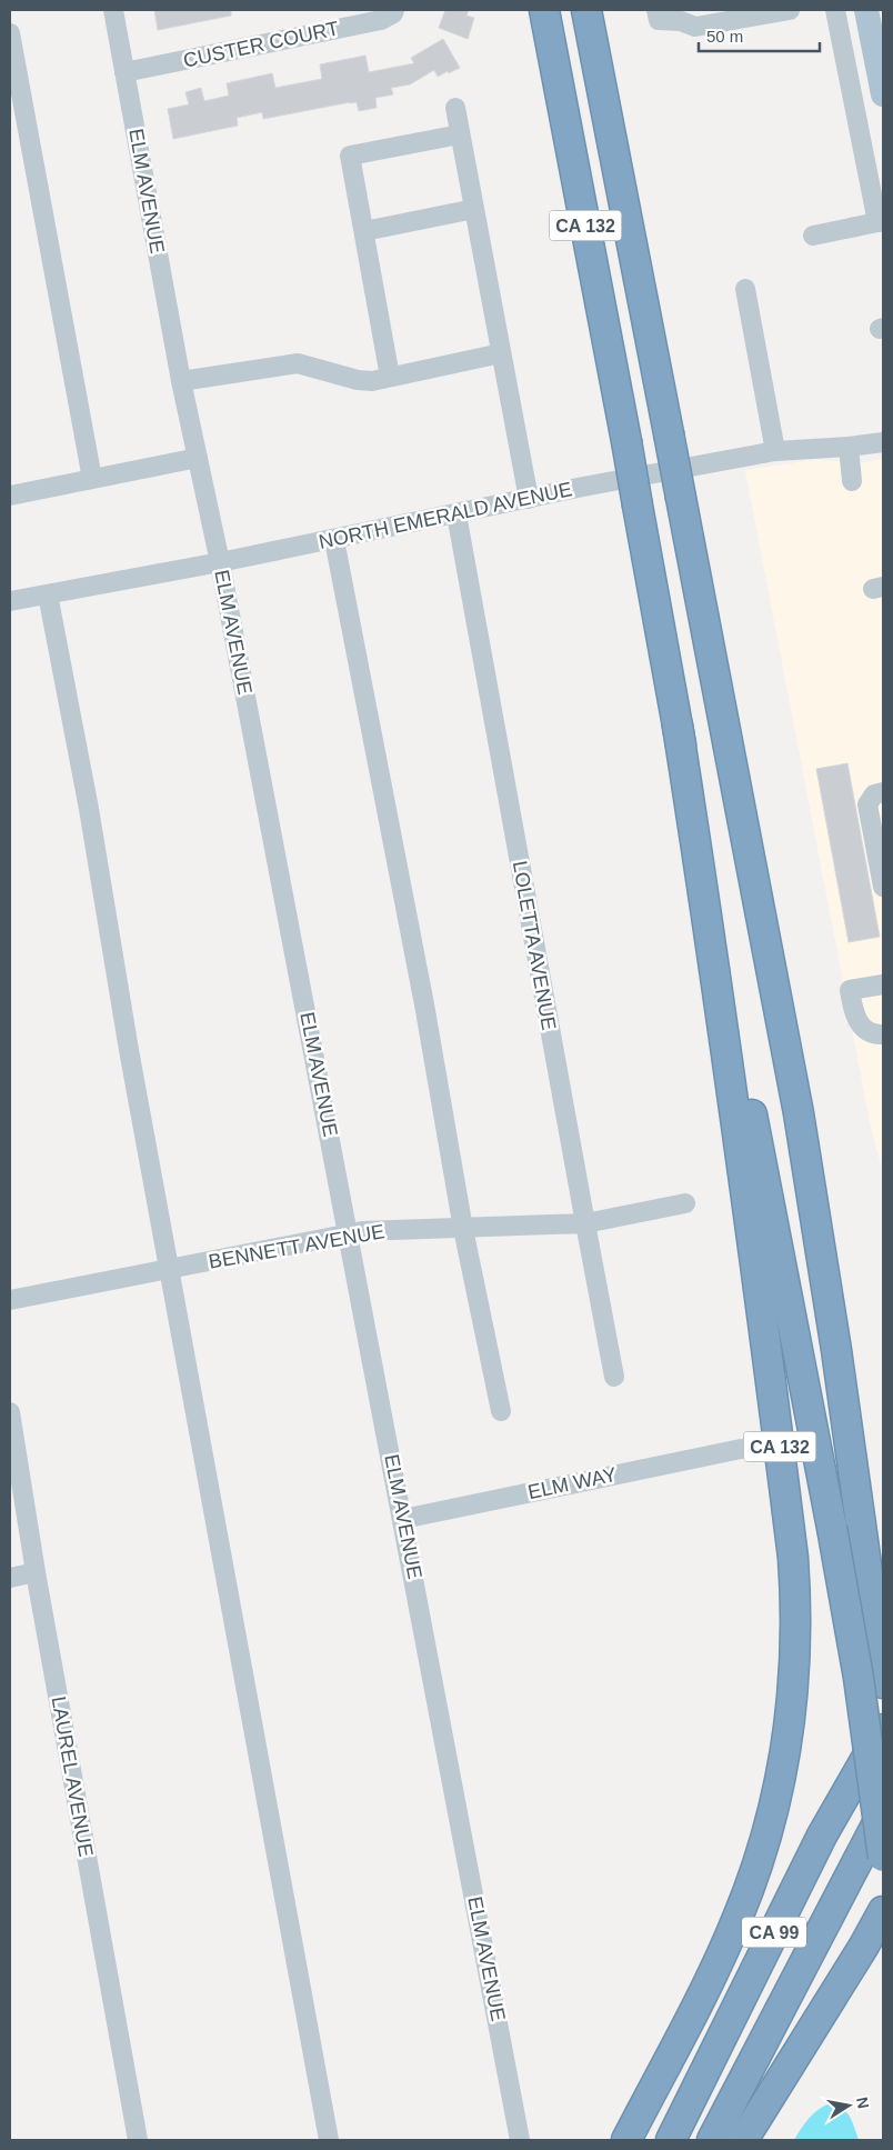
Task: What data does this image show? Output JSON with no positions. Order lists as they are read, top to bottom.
{
  "streets": {
    "highway": ["CA 132", "CA 99"],
    "street": [
      "CUSTER COURT",
      "ELM AVENUE",
      "NORTH EMERALD AVENUE",
      "LOLETTA AVENUE",
      "BENNETT AVENUE",
      "ELM WAY",
      "LAUREL AVENUE"
    ]
  },
  "crossings": [
    ["CUSTER COURT", "ELM AVENUE"],
    ["ELM AVENUE", "NORTH EMERALD AVENUE"],
    ["ELM AVENUE", "BENNETT AVENUE"],
    ["ELM AVENUE", "ELM WAY"],
    ["NORTH EMERALD AVENUE", "LOLETTA AVENUE"],
    ["LOLETTA AVENUE", "BENNETT AVENUE"]
  ],
  "scale_bar": "50 m",
  "north": "right"
}
